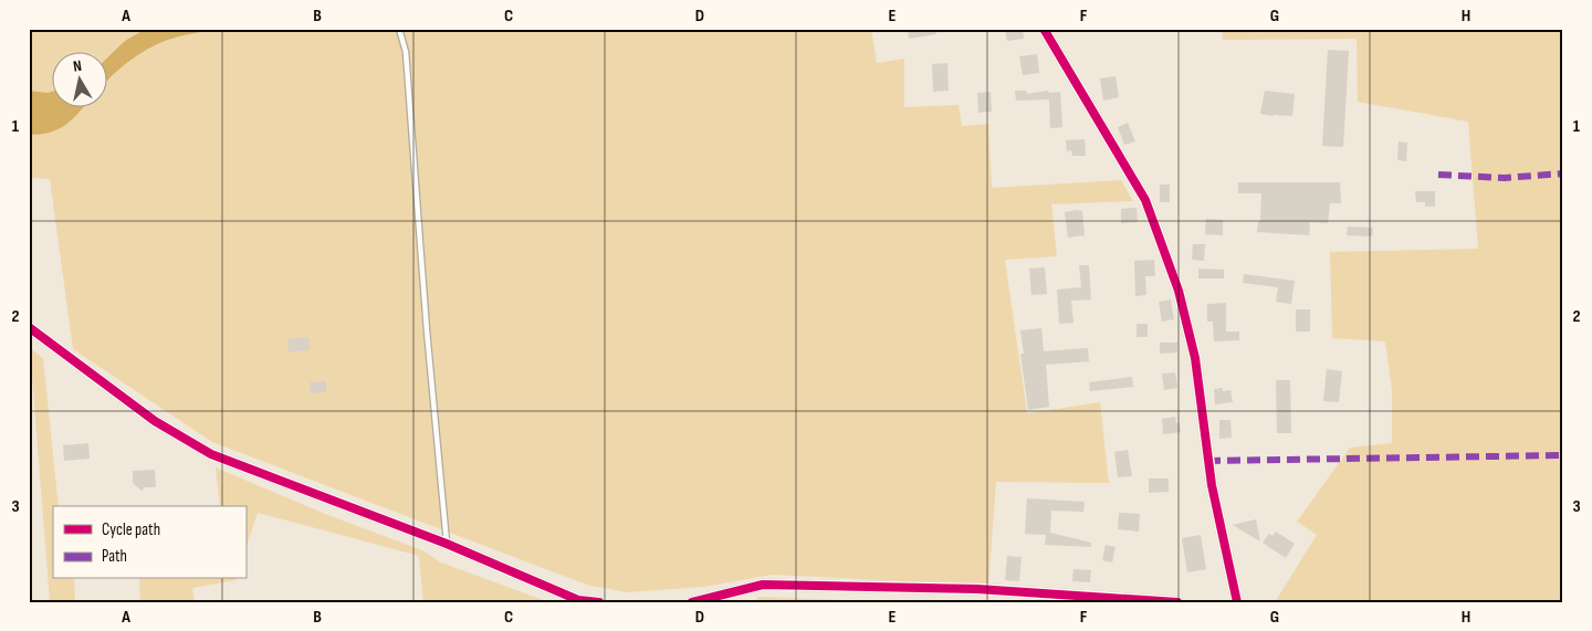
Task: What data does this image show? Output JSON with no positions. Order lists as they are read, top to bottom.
{
  "legend": ["Cycle path", "Path"],
  "north": "top",
  "grid": {
    "columns": [
      "A",
      "B",
      "C",
      "D",
      "E",
      "F",
      "G",
      "H"
    ],
    "rows": ["1", "2", "3"]
  }
}
